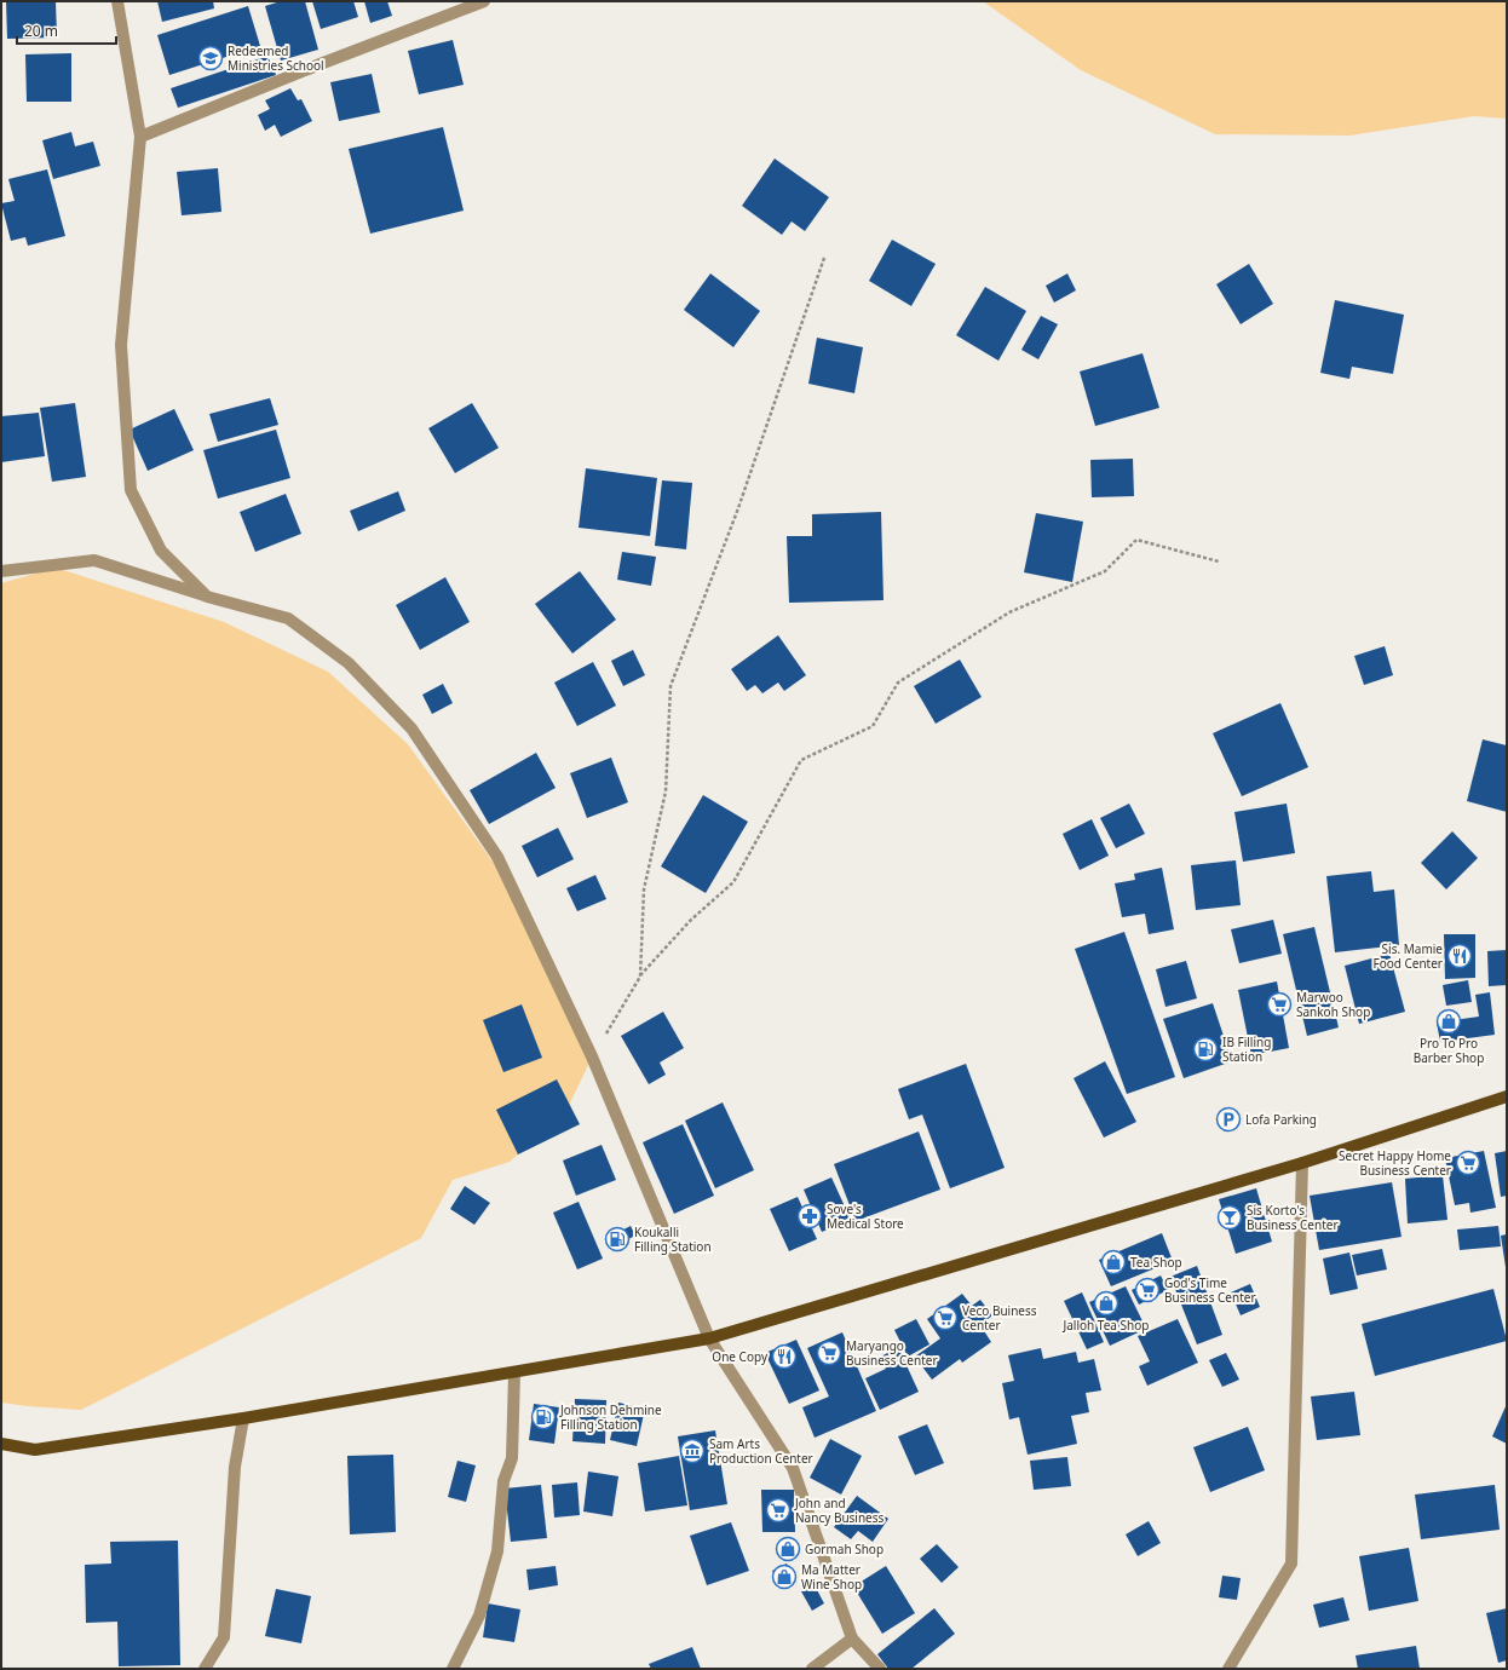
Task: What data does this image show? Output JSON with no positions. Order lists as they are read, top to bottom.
{
  "places": {
    "school or university": ["Redeemed Ministries School"],
    "restaurant": ["Sis. Mamie Food Center", "One Copy"],
    "supermarket": [
      "Marwoo Sankoh Shop",
      "Secret Happy Home Business Center",
      "God's Time Business Center",
      "Veco Buiness Center",
      "Maryango Business Center",
      "John and Nancy Business"
    ],
    "shop": [
      "Pro To Pro Barber Shop",
      "Tea Shop",
      "Jalloh Tea Shop",
      "Gormah Shop",
      "Ma Matter Wine Shop"
    ],
    "fuel station": ["IB Filling Station", "Koukalli Filling Station", "Johnson Dehmine Filling Station"],
    "parking": ["Lofa Parking"],
    "pharmacy": ["Sove's Medical Store"],
    "bar": ["Sis Korto's Business Center"],
    "museum": ["Sam Arts Production Center"]
  },
  "scale_bar": "20 m"
}
